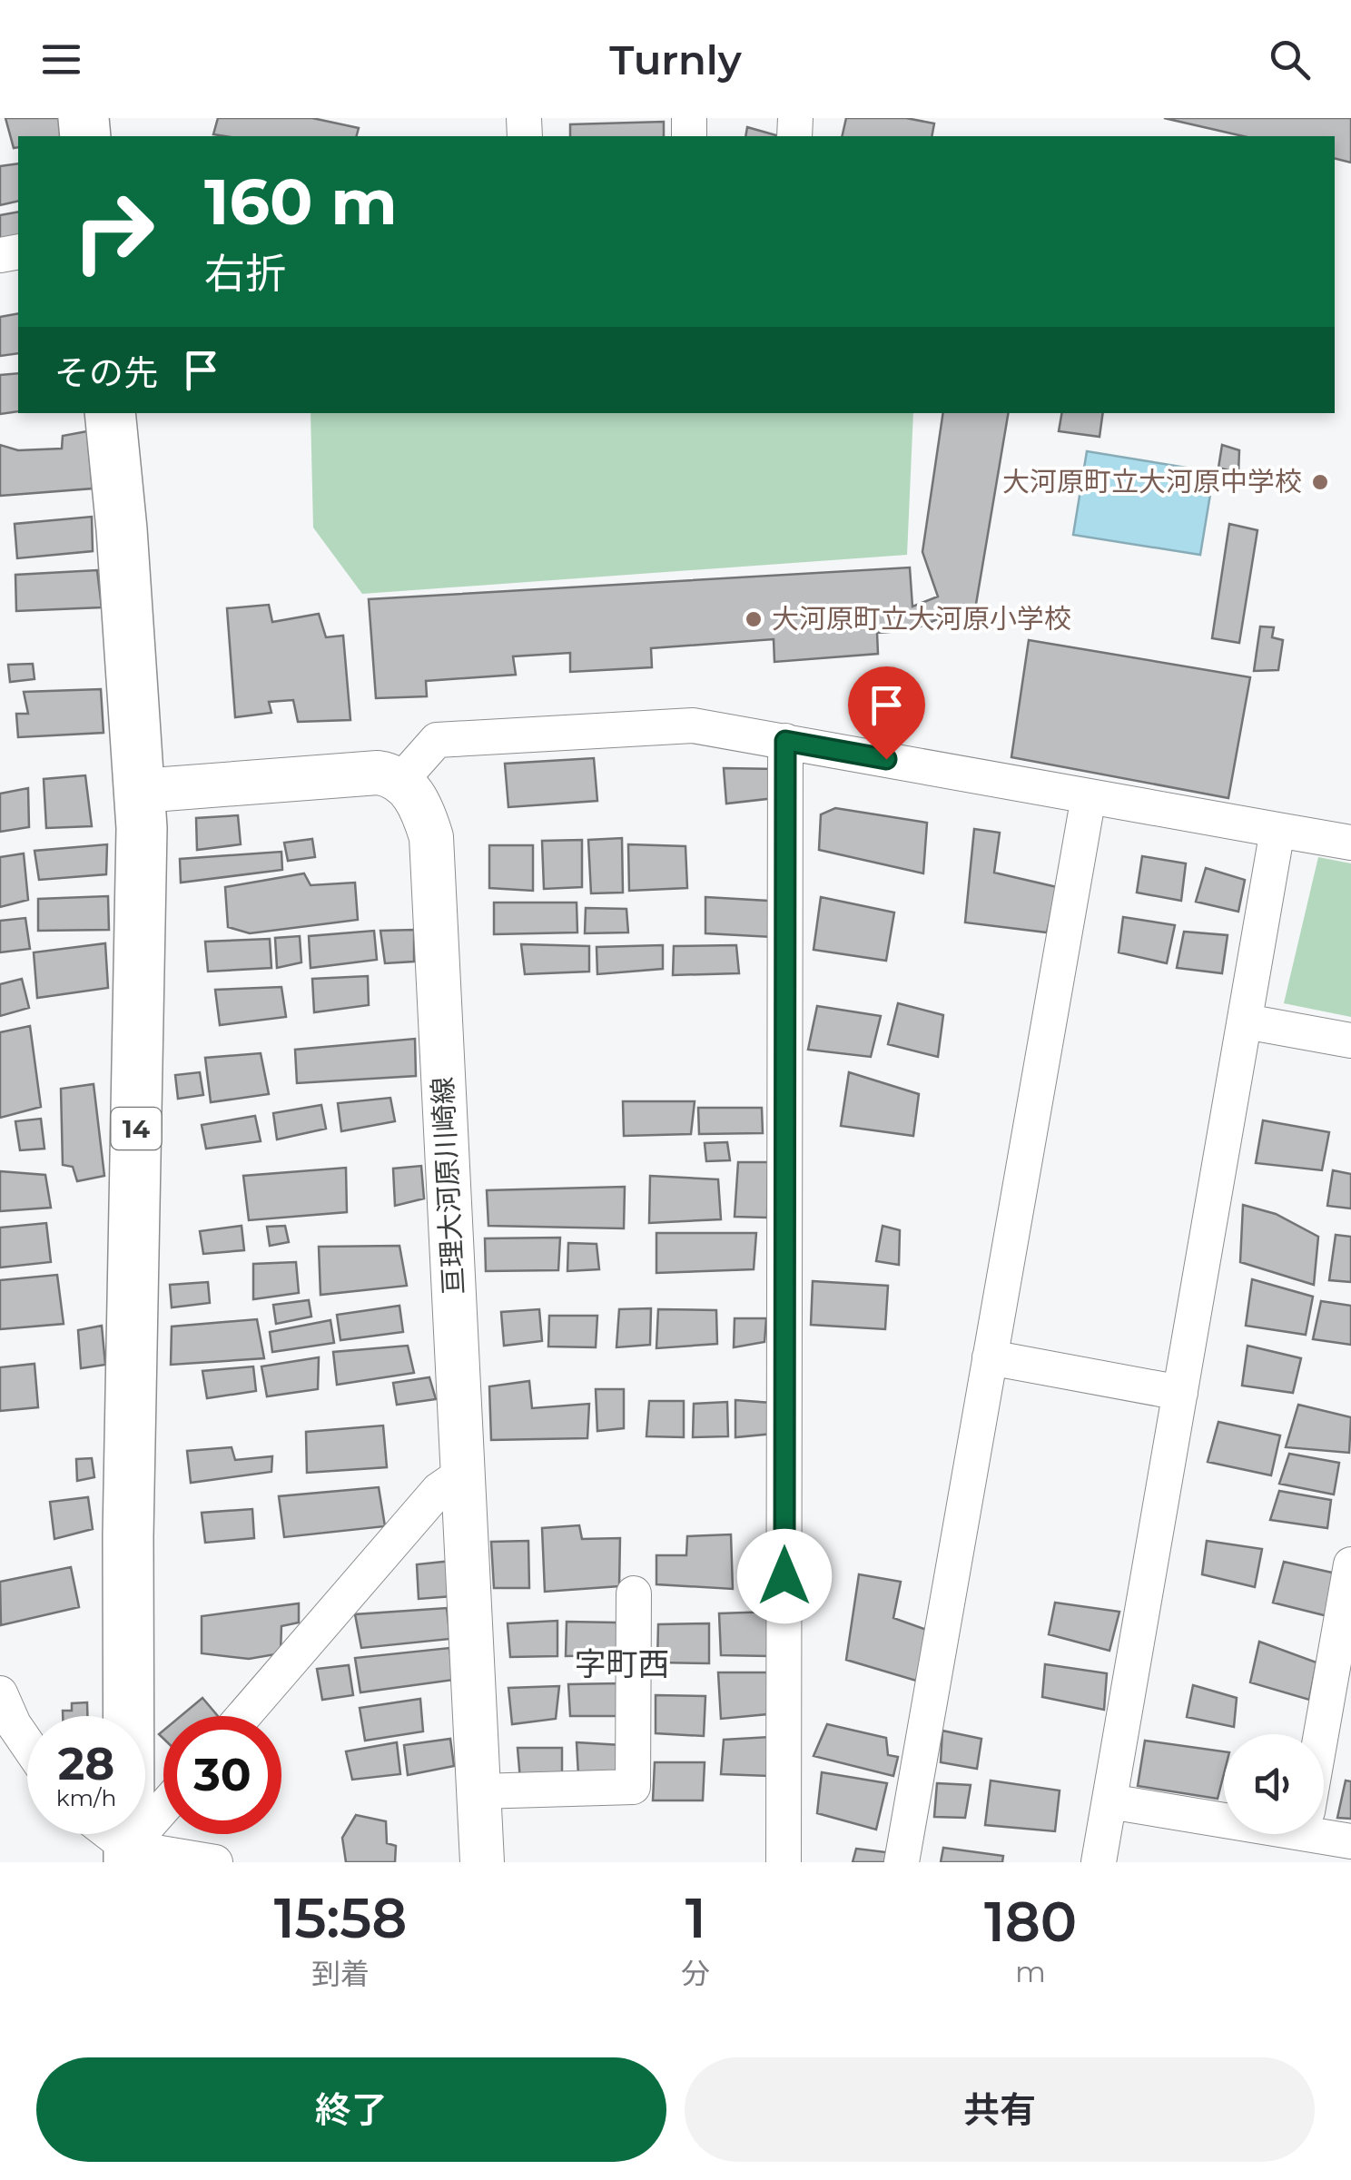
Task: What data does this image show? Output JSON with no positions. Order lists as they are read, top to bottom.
{
  "streets": {
    "main road": ["14"],
    "street": ["亘理大河原川崎線"]
  },
  "districts": ["字町西"],
  "places": ["大河原町立大河原中学校", "大河原町立大河原小学校"],
  "page": {
    "header": "Turnly",
    "turn": ["160 m", "右折"],
    "then": "その先",
    "speed": "28 km/h",
    "limit": "30",
    "eta": [
      "15:58",
      "到着",
      "1",
      "分",
      "180",
      "m"
    ],
    "buttons": ["終了", "共有"]
  }
}
